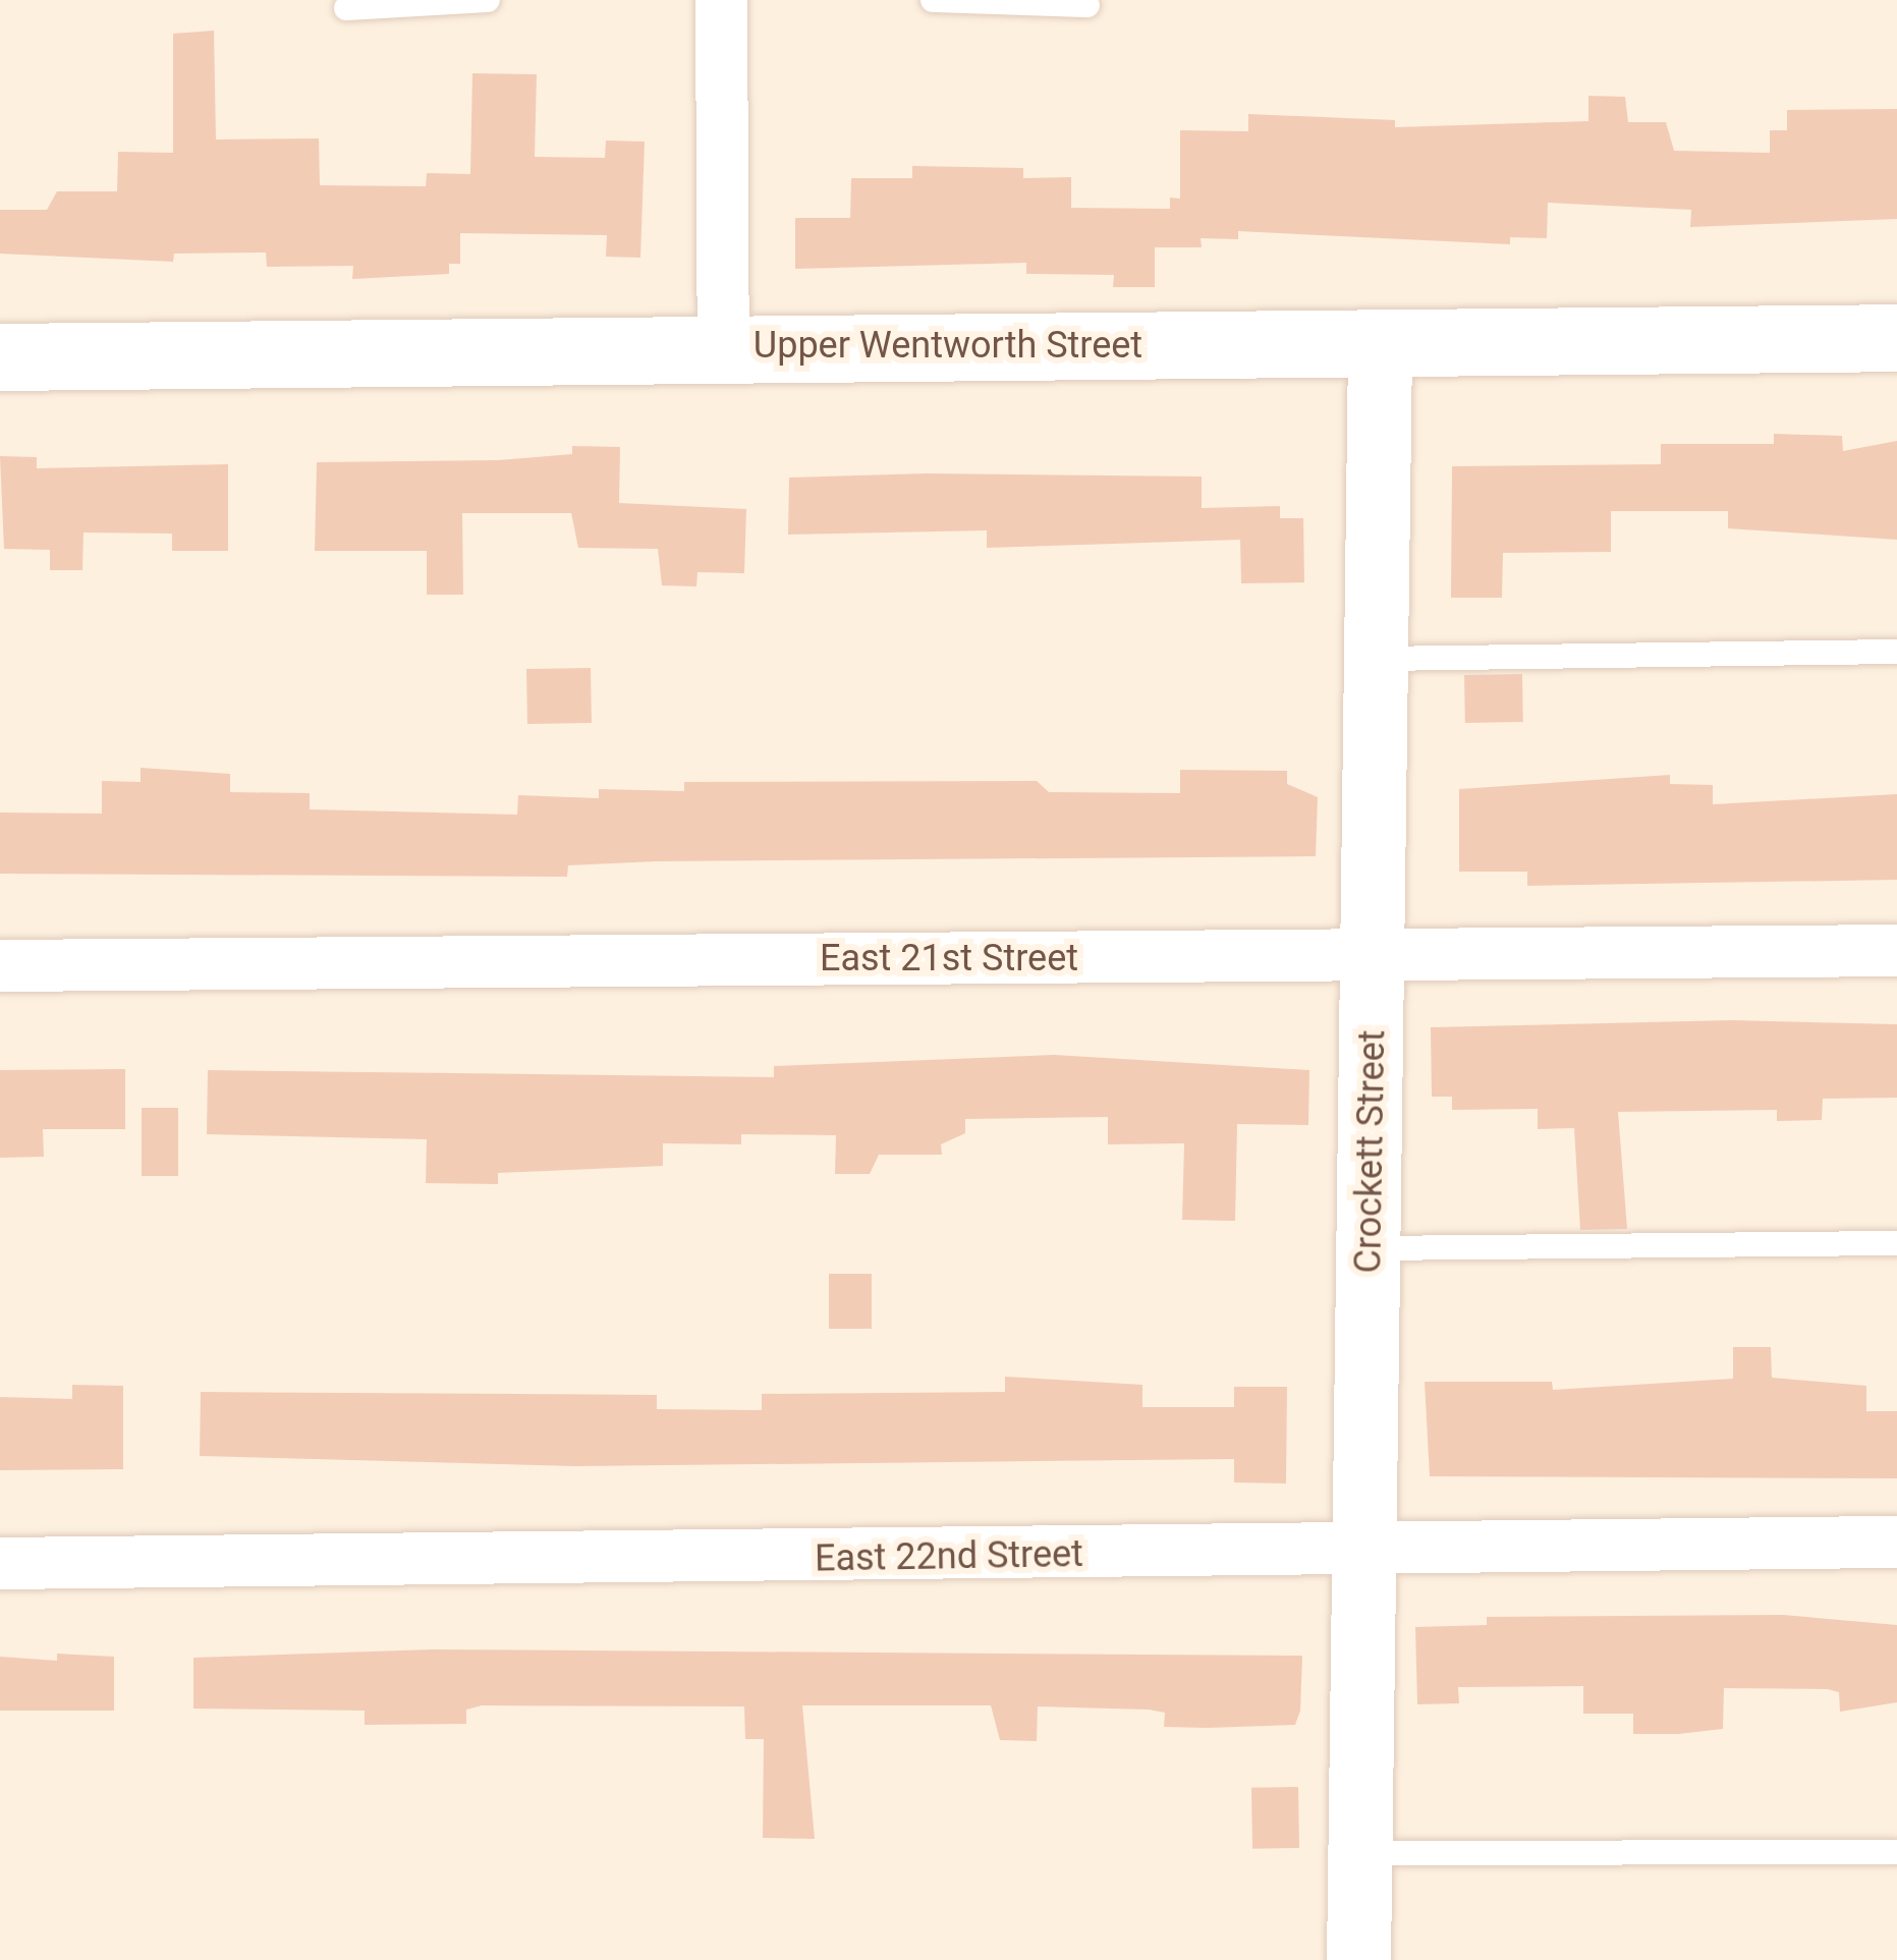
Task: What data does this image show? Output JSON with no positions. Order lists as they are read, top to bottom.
{
  "streets": {
    "main road": ["Upper Wentworth Street"],
    "street": ["East 21st Street", "Crockett Street", "East 22nd Street"]
  },
  "crossings": [
    ["Upper Wentworth Street", "Crockett Street"],
    ["East 21st Street", "Crockett Street"],
    ["Crockett Street", "East 22nd Street"]
  ]
}
